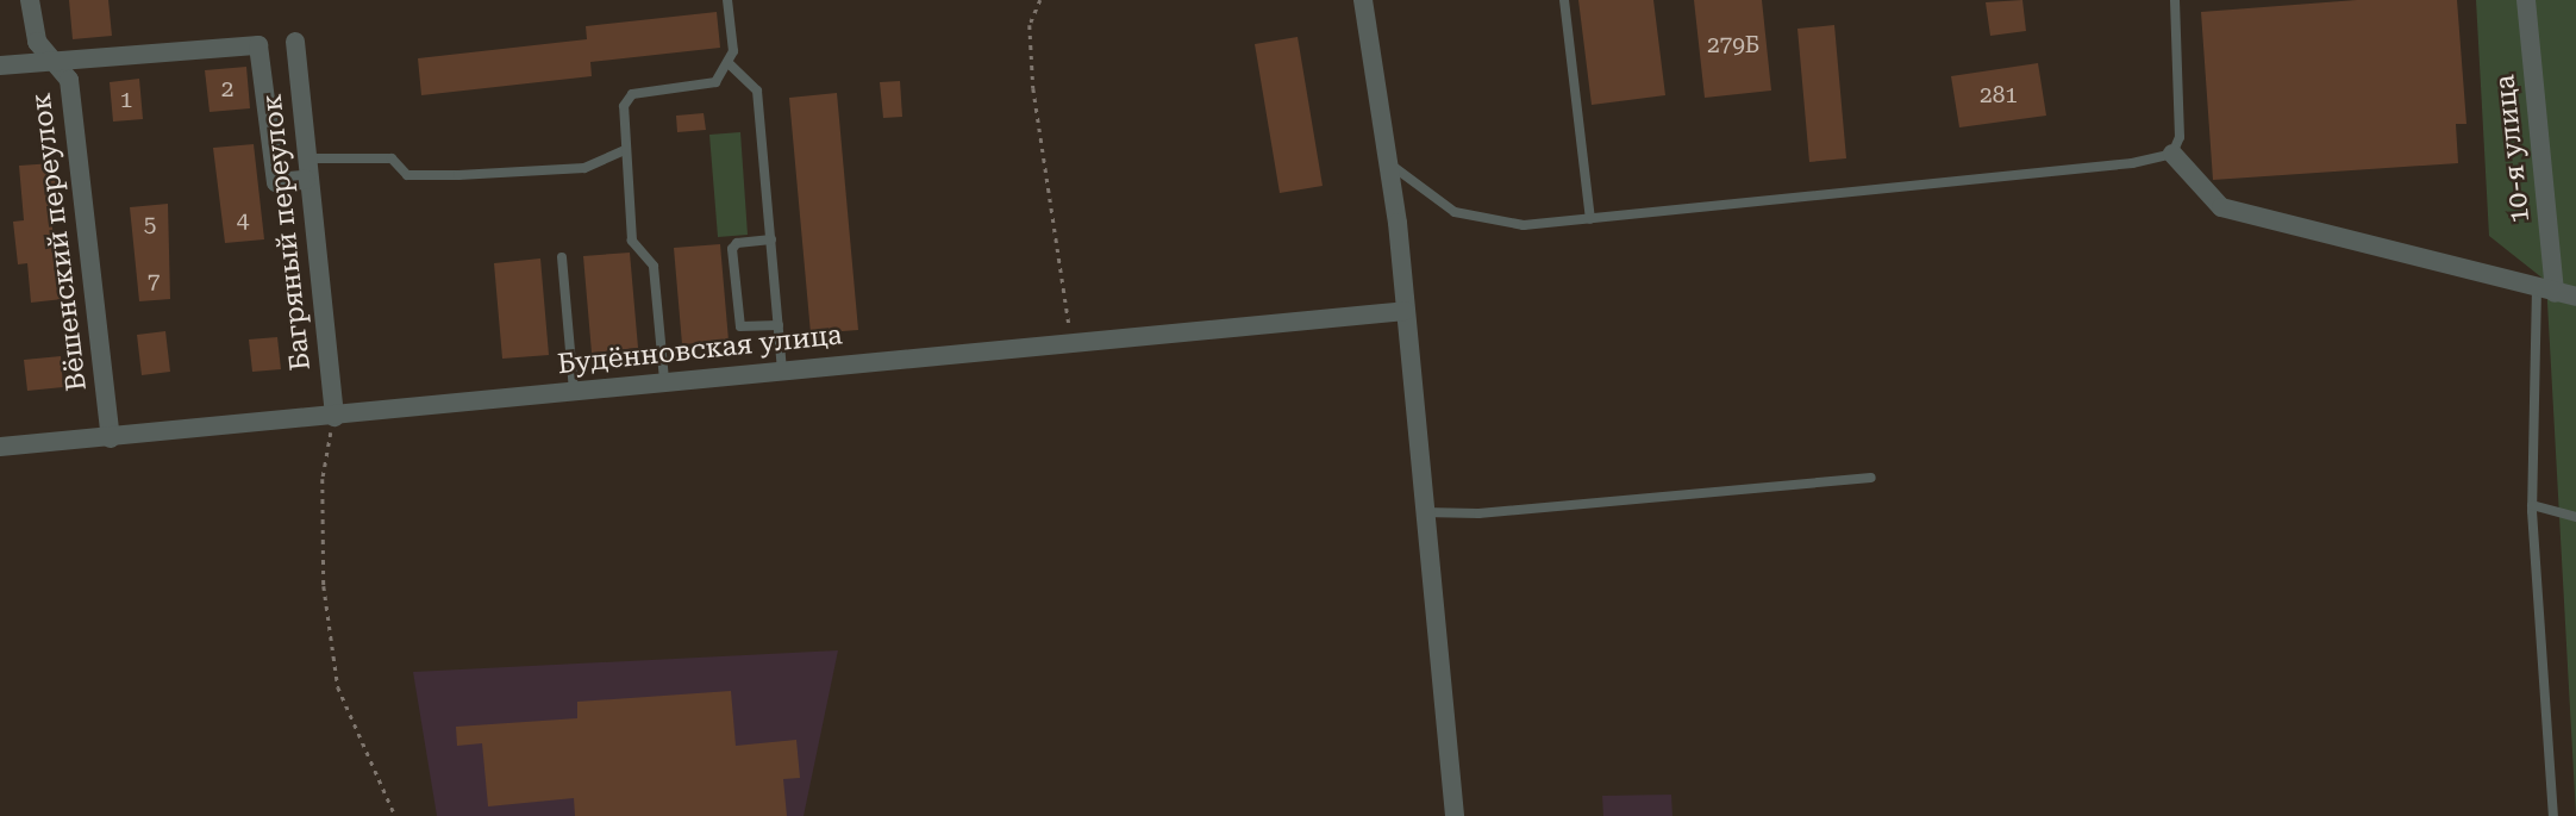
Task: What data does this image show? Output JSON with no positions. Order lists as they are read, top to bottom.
{
  "streets": {
    "street": [
      "10-я улица",
      "Багряный переулок",
      "Вёшенский переулок",
      "Будённовская улица"
    ]
  },
  "crossings": [
    ["Багряный переулок", "Будённовская улица"],
    ["Вёшенский переулок", "Будённовская улица"]
  ],
  "house_numbers": [
    "279Б",
    "2",
    "281",
    "1",
    "4",
    "5",
    "7"
  ]
}
